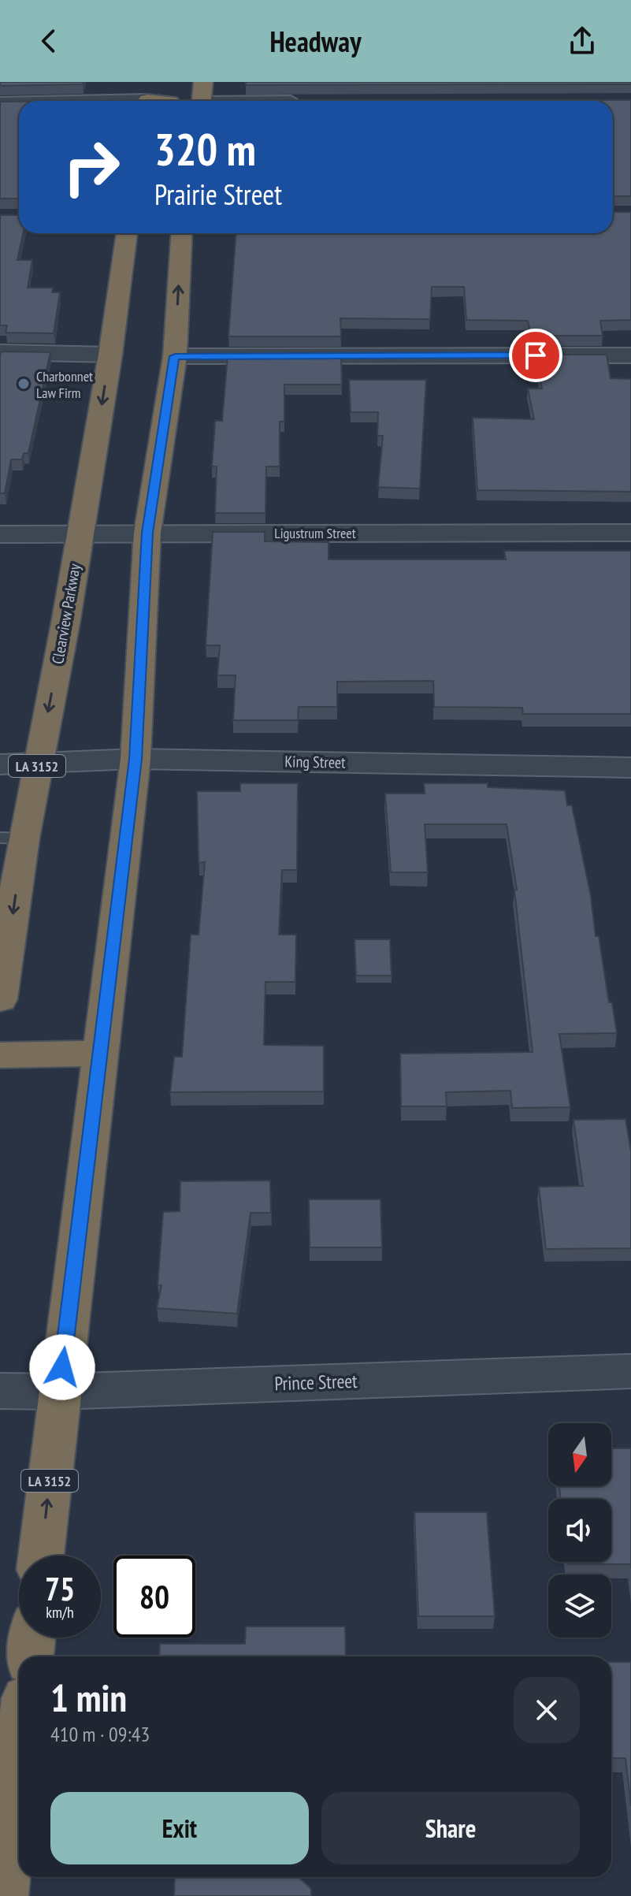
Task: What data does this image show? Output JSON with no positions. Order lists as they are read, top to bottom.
{
  "streets": {
    "highway": ["Clearview Parkway", "LA 3152"],
    "street": ["Ligustrum Street", "King Street", "Prince Street"]
  },
  "crossings": [
    ["Ligustrum Street", "Clearview Parkway"],
    ["Ligustrum Street", "LA 3152"],
    ["Clearview Parkway", "King Street"],
    ["King Street", "LA 3152"],
    ["LA 3152", "Prince Street"]
  ],
  "places": ["Charbonnet Law Firm"],
  "north": "bottom",
  "page": {
    "header": "Headway",
    "turn": ["320 m", "Prairie Street"],
    "speed": "75 km/h",
    "limit": "80",
    "heading": ["1 min", "410 m · 09:43"],
    "buttons": ["Exit", "Share"]
  }
}
